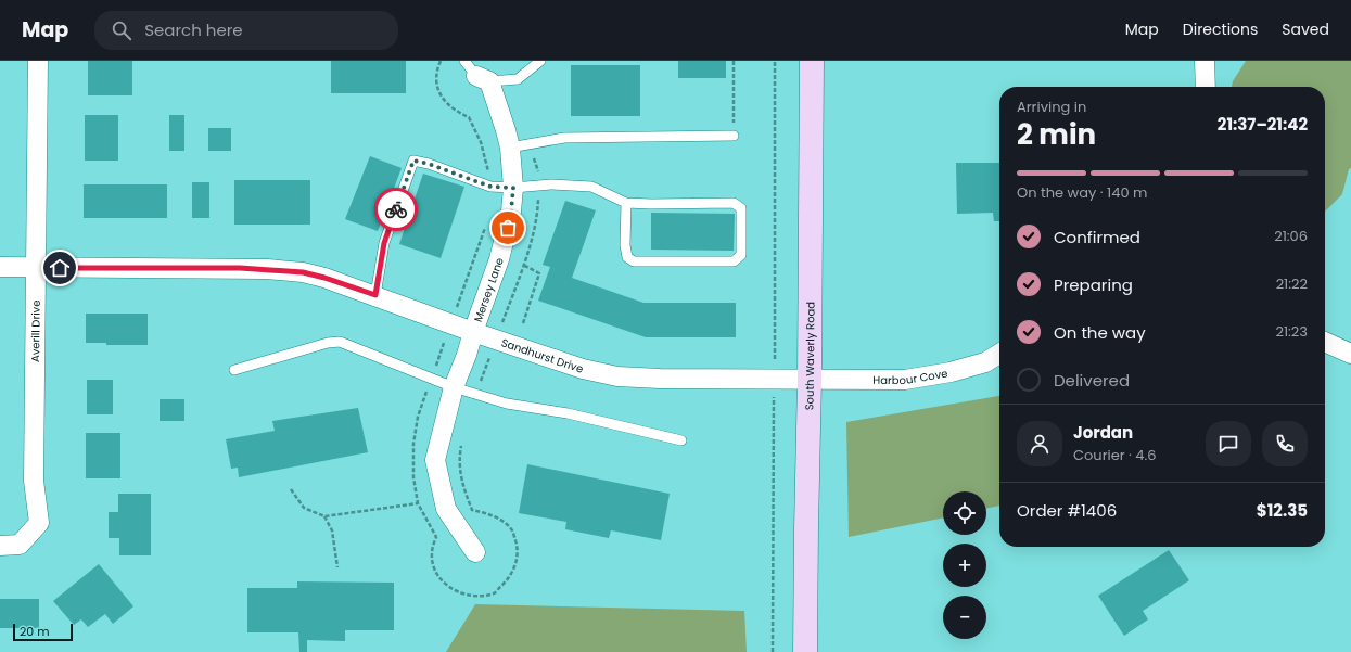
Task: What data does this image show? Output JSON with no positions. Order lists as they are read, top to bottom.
{
  "streets": {
    "main road": ["South Waverly Road"],
    "street": [
      "Mersey Lane",
      "Averill Drive",
      "Sandhurst Drive",
      "Harbour Cove"
    ]
  },
  "crossings": [
    ["Mersey Lane", "Sandhurst Drive"],
    ["Averill Drive", "Sandhurst Drive"],
    ["Sandhurst Drive", "South Waverly Road"],
    ["Sandhurst Drive", "Harbour Cove"],
    ["South Waverly Road", "Harbour Cove"]
  ],
  "scale_bar": "20 m",
  "page": {
    "header": "Map",
    "search": "Search here",
    "nav": ["Map", "Directions", "Saved"],
    "heading": ["2 min", "Arriving in", "21:37–21:42"],
    "panel": [
      "Jordan",
      "Courier · 4.6",
      "Order #1406",
      "$12.35"
    ],
    "bar": "On the way · 140 m",
    "list": [
      ["Confirmed", "21:06"],
      ["Preparing", "21:22"],
      ["On the way", "21:23"],
      "Delivered"
    ],
    "map_buttons": ["+", "−"],
    "scale": "20 m"
  }
}
